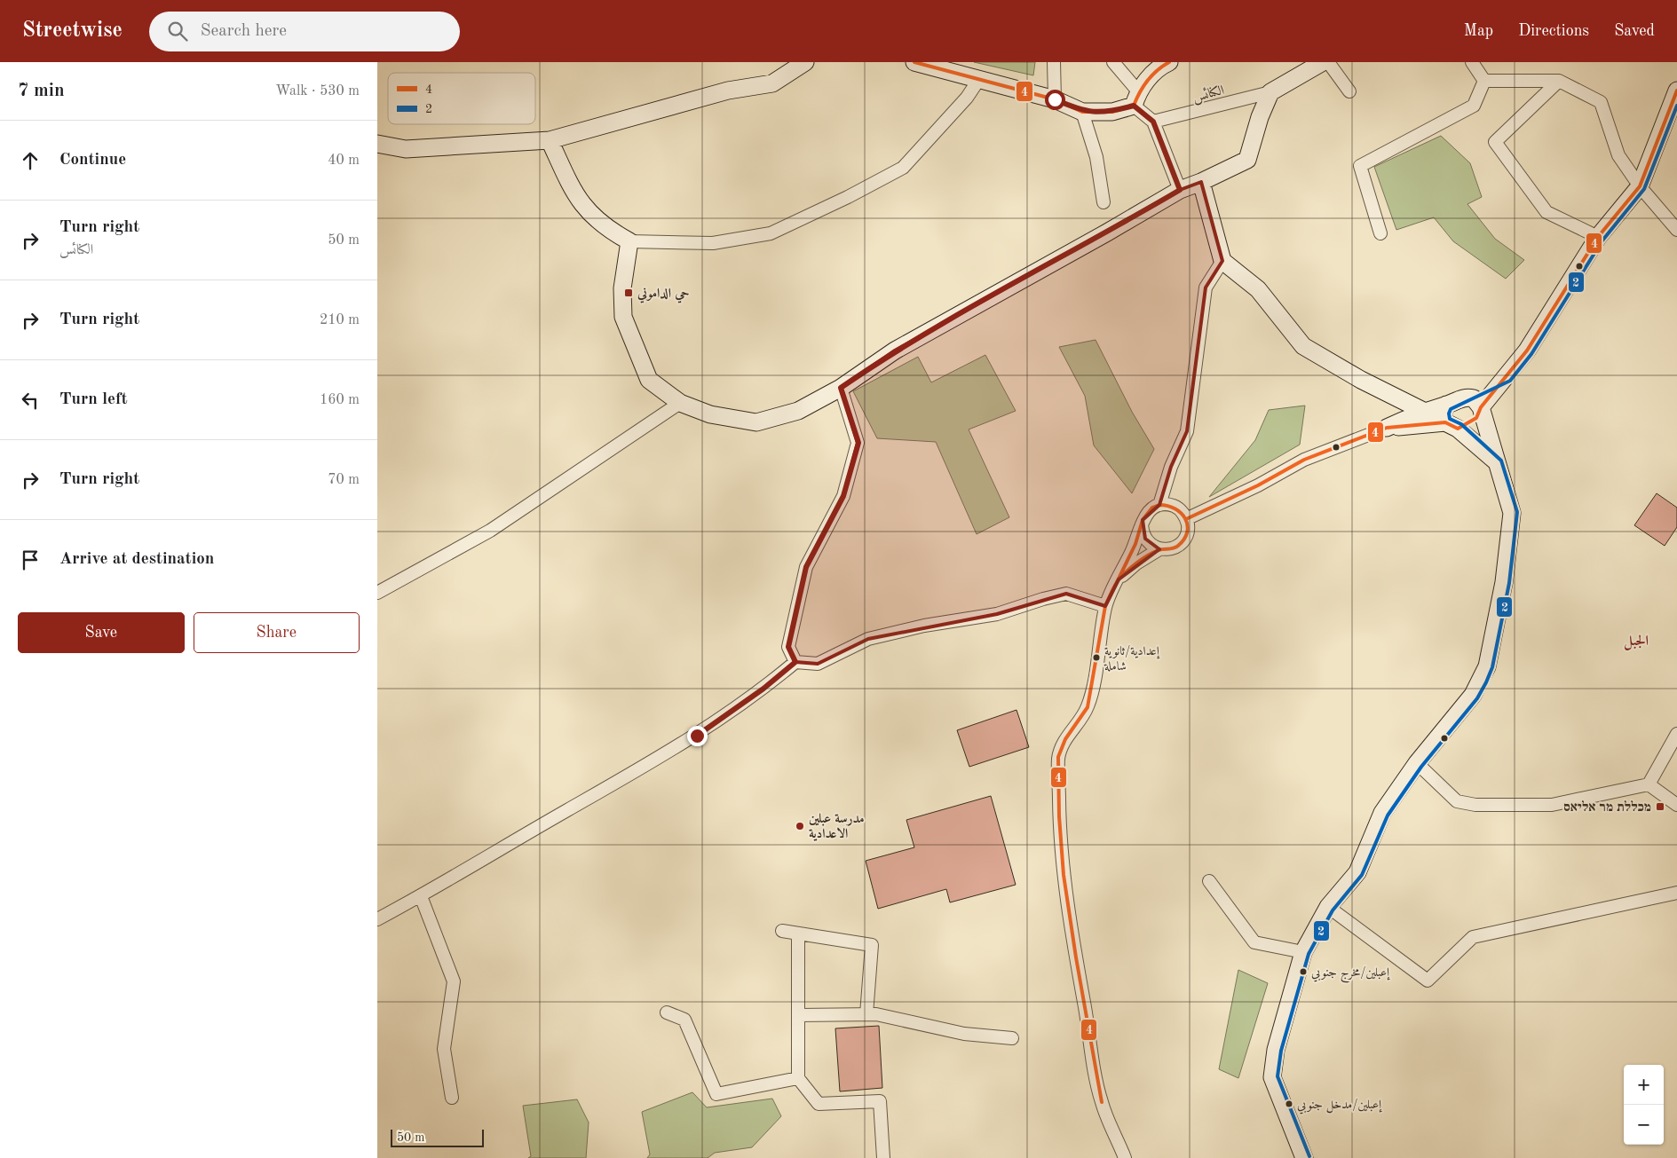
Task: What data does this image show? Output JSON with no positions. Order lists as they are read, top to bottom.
{
  "streets": {
    "street": ["الكنائس"]
  },
  "districts": ["الجبل"],
  "places": {
    "transit": ["حي الداموني", "מכללת מר אליאס"],
    "other": [
      "إعدادية/ثانوية شاملة",
      "مدرسة عبلين الاعدادية",
      "إعبلين/مخرج جنوبي",
      "إعبلين/مدخل جنوبي"
    ]
  },
  "lines": ["transit line 4", "transit line 2"],
  "legend": ["4", "2"],
  "scale_bar": "50 m",
  "page": {
    "header": "Streetwise",
    "search": "Search here",
    "nav": ["Map", "Directions", "Saved"],
    "heading": ["7 min", "Walk · 530 m"],
    "list": [
      ["Continue", "40 m"],
      ["Turn right", "الكنائس", "50 m"],
      ["Turn right", "210 m"],
      ["Turn left", "160 m"],
      ["Turn right", "70 m"],
      "Arrive at destination"
    ],
    "buttons": ["Save", "Share"],
    "map_buttons": ["+", "−"],
    "scale": "50 m"
  }
}
